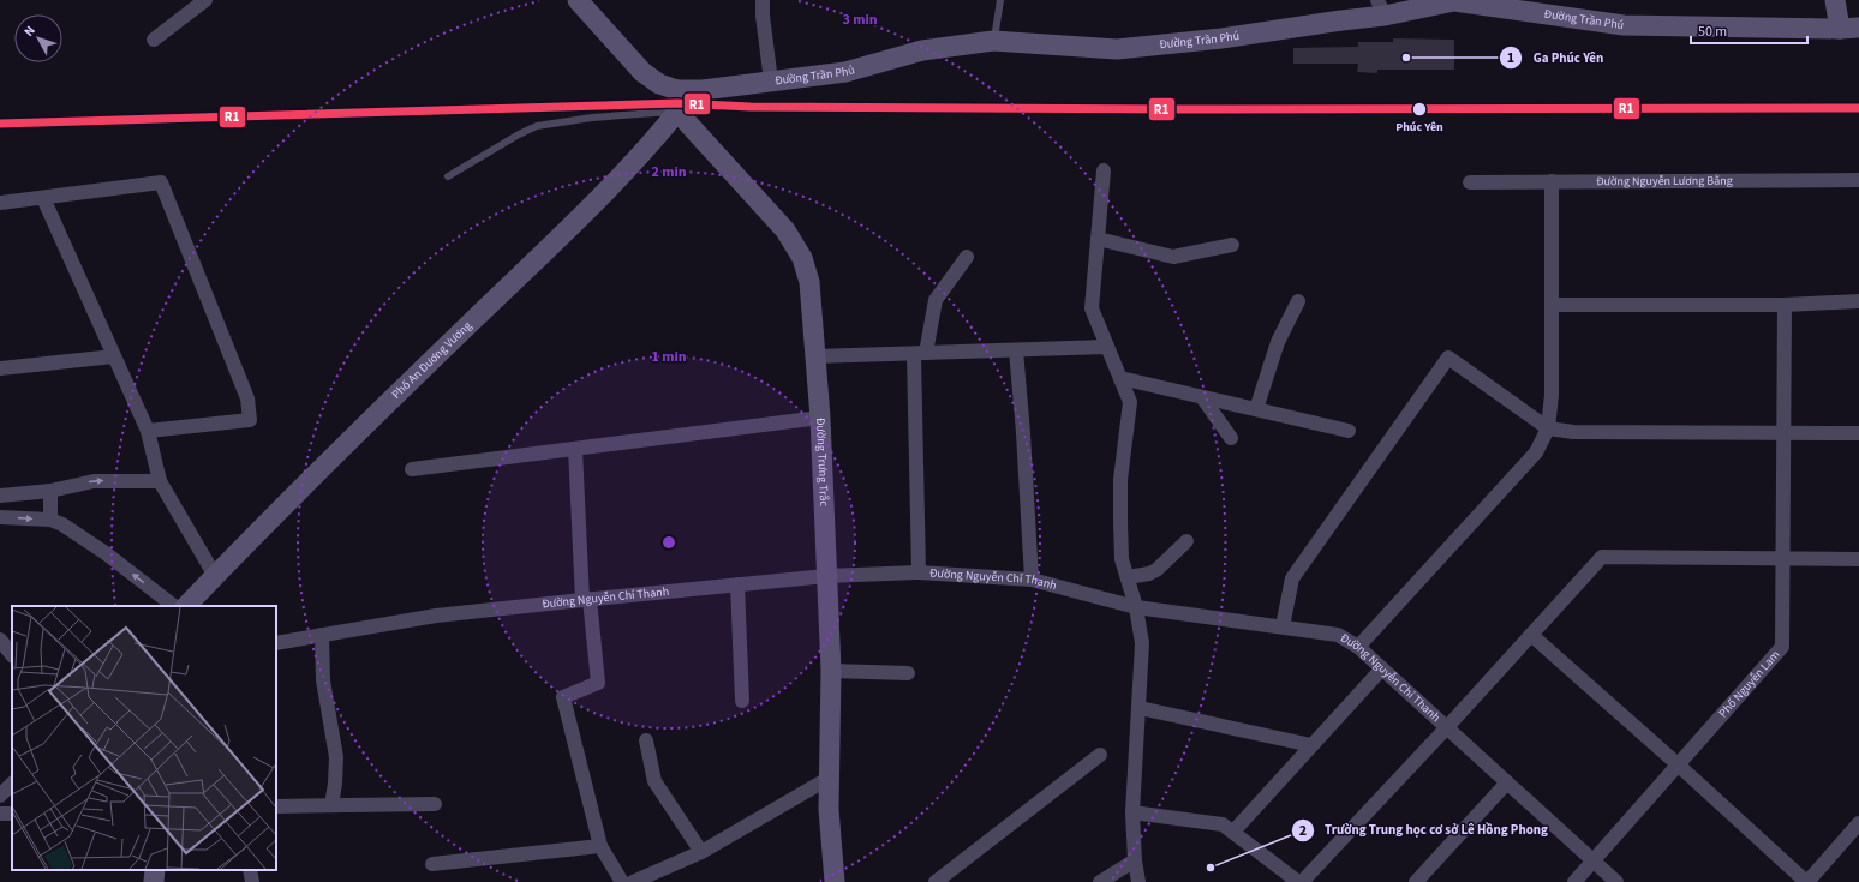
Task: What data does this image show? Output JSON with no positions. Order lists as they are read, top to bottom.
{
  "streets": {
    "street": [
      "Đường Trần Phú",
      "Đường Nguyễn Lương Bằng",
      "Phố An Dương Vương",
      "Đường Trưng Trắc",
      "Đường Nguyễn Chí Thanh",
      "Phố Nguyễn Lam"
    ]
  },
  "crossings": [
    ["Phố An Dương Vương", "Đường Trưng Trắc"],
    ["Đường Trưng Trắc", "Đường Nguyễn Chí Thanh"],
    ["Đường Nguyễn Chí Thanh", "Phố Nguyễn Lam"]
  ],
  "places": ["Ga Phúc Yên", "Phúc Yên", "Trường Trung học cơ sở Lê Hồng Phong"],
  "lines": ["transit line R1"],
  "scale_bar": "50 m",
  "north": "top left",
  "rings": ["3 min", "2 min", "1 min"]
}
